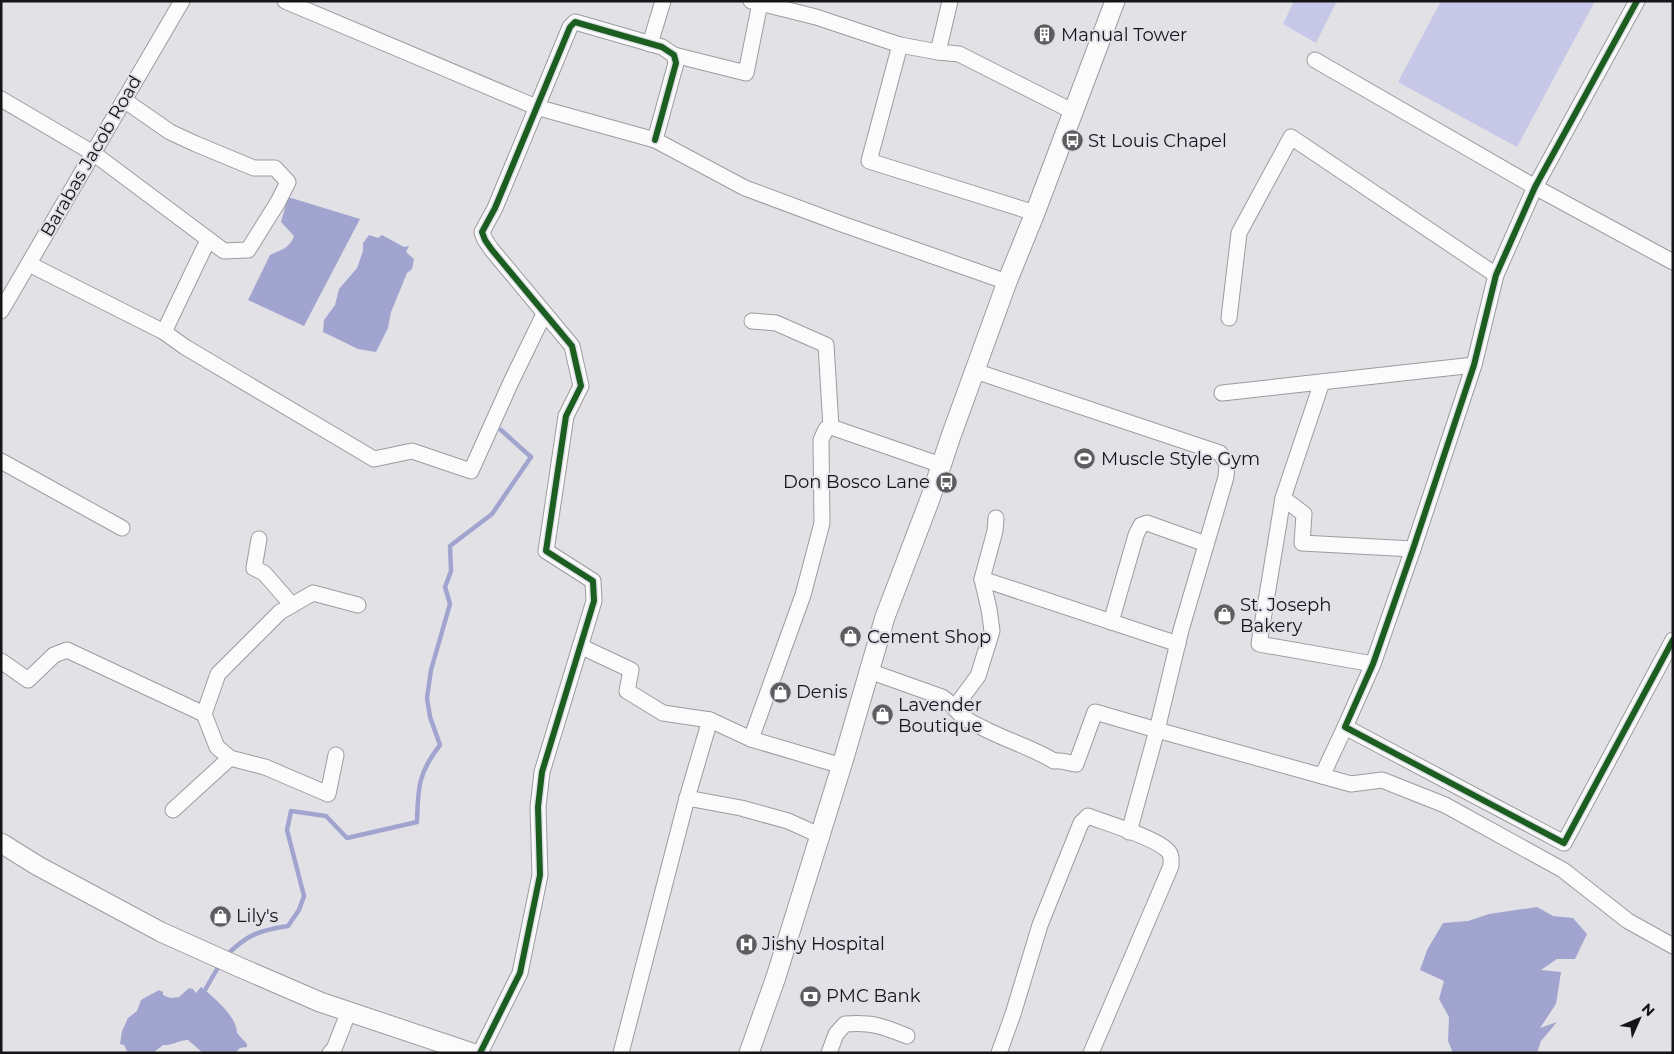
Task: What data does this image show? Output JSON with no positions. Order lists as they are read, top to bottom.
{
  "streets": {
    "street": ["Barabas Jacob Road"]
  },
  "places": {
    "building": ["Manual Tower"],
    "bus stop": ["St Louis Chapel", "Don Bosco Lane"],
    "sports": ["Muscle Style Gym"],
    "shop": [
      "St. Joseph Bakery",
      "Cement Shop",
      "Denis",
      "Lavender Boutique",
      "Lily's"
    ],
    "hospital": ["Jishy Hospital"],
    "bank": ["PMC Bank"]
  },
  "north": "top right"
}
